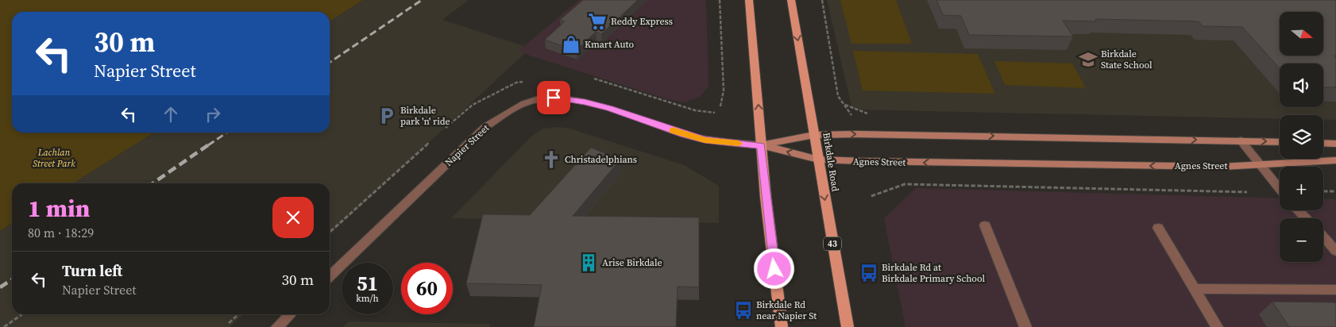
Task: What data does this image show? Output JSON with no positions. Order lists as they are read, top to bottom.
{
  "streets": {
    "main road": ["Birkdale Road", "43"],
    "street": ["Napier Street", "Agnes Street"]
  },
  "crossings": [
    ["Napier Street", "Agnes Street"],
    ["Birkdale Road", "Agnes Street"]
  ],
  "parks": ["Lachlan Street Park"],
  "places": {
    "supermarket": ["Reddy Express"],
    "shop": ["Kmart Auto"],
    "school or university": ["Birkdale State School"],
    "parking": ["Birkdale park 'n' ride"],
    "church": ["Christadelphians"],
    "building": ["Arise Birkdale"],
    "bus stop": ["Birkdale Rd at Birkdale Primary School", "Birkdale Rd near Napier St"]
  },
  "north": "right",
  "page": {
    "map_buttons": ["+", "−"],
    "turn": ["30 m", "Napier Street"],
    "heading": ["1 min", "80 m · 18:29"],
    "list": [
      {
        "name": "Turn left",
        "note": "Napier Street",
        "value": "30 m"
      }
    ],
    "speed": "51 km/h",
    "limit": "60"
  }
}
